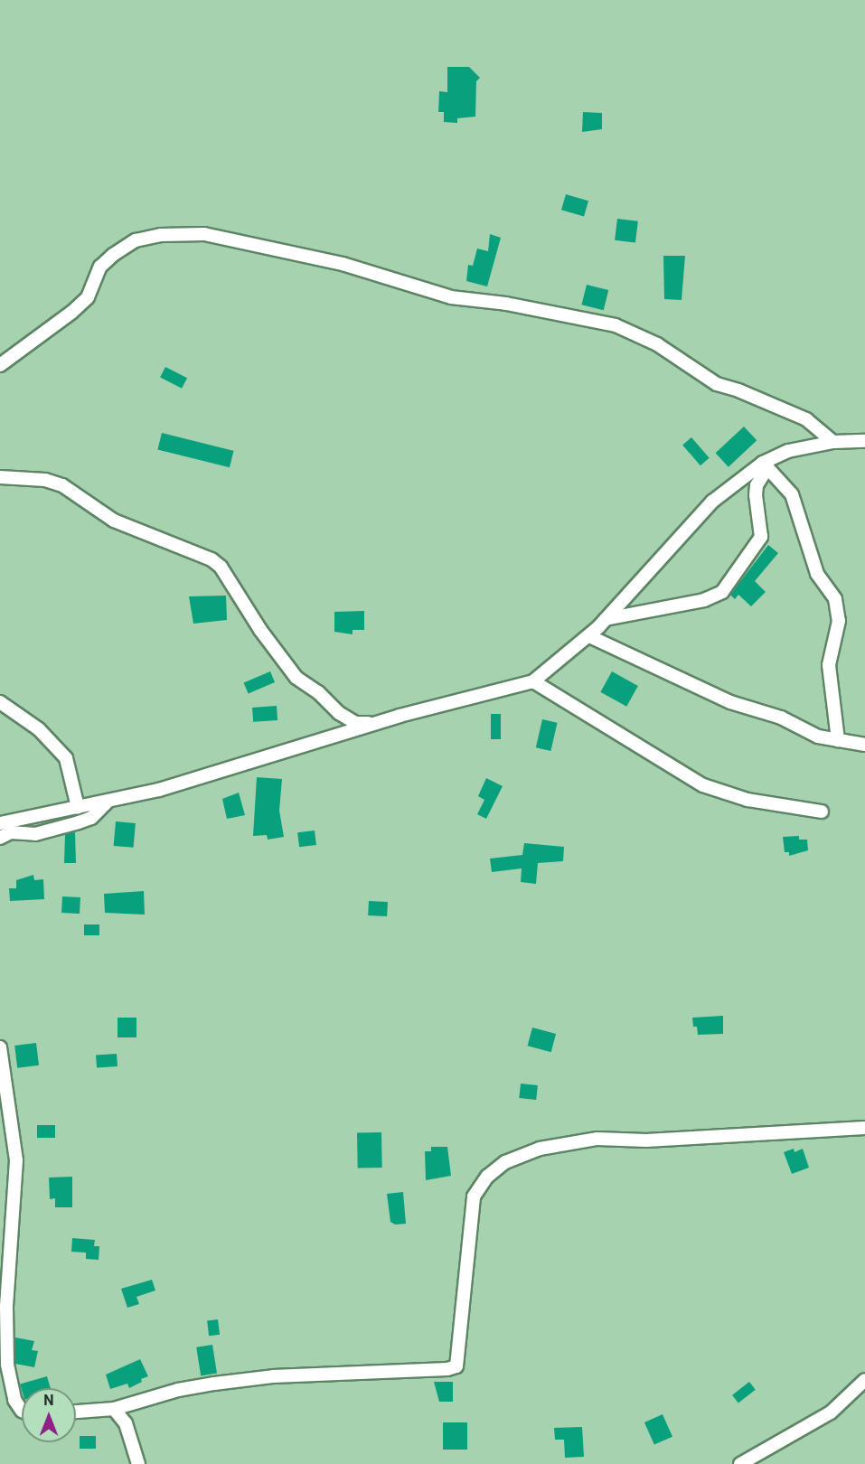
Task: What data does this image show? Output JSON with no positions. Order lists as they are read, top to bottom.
{
  "north": "top"
}
